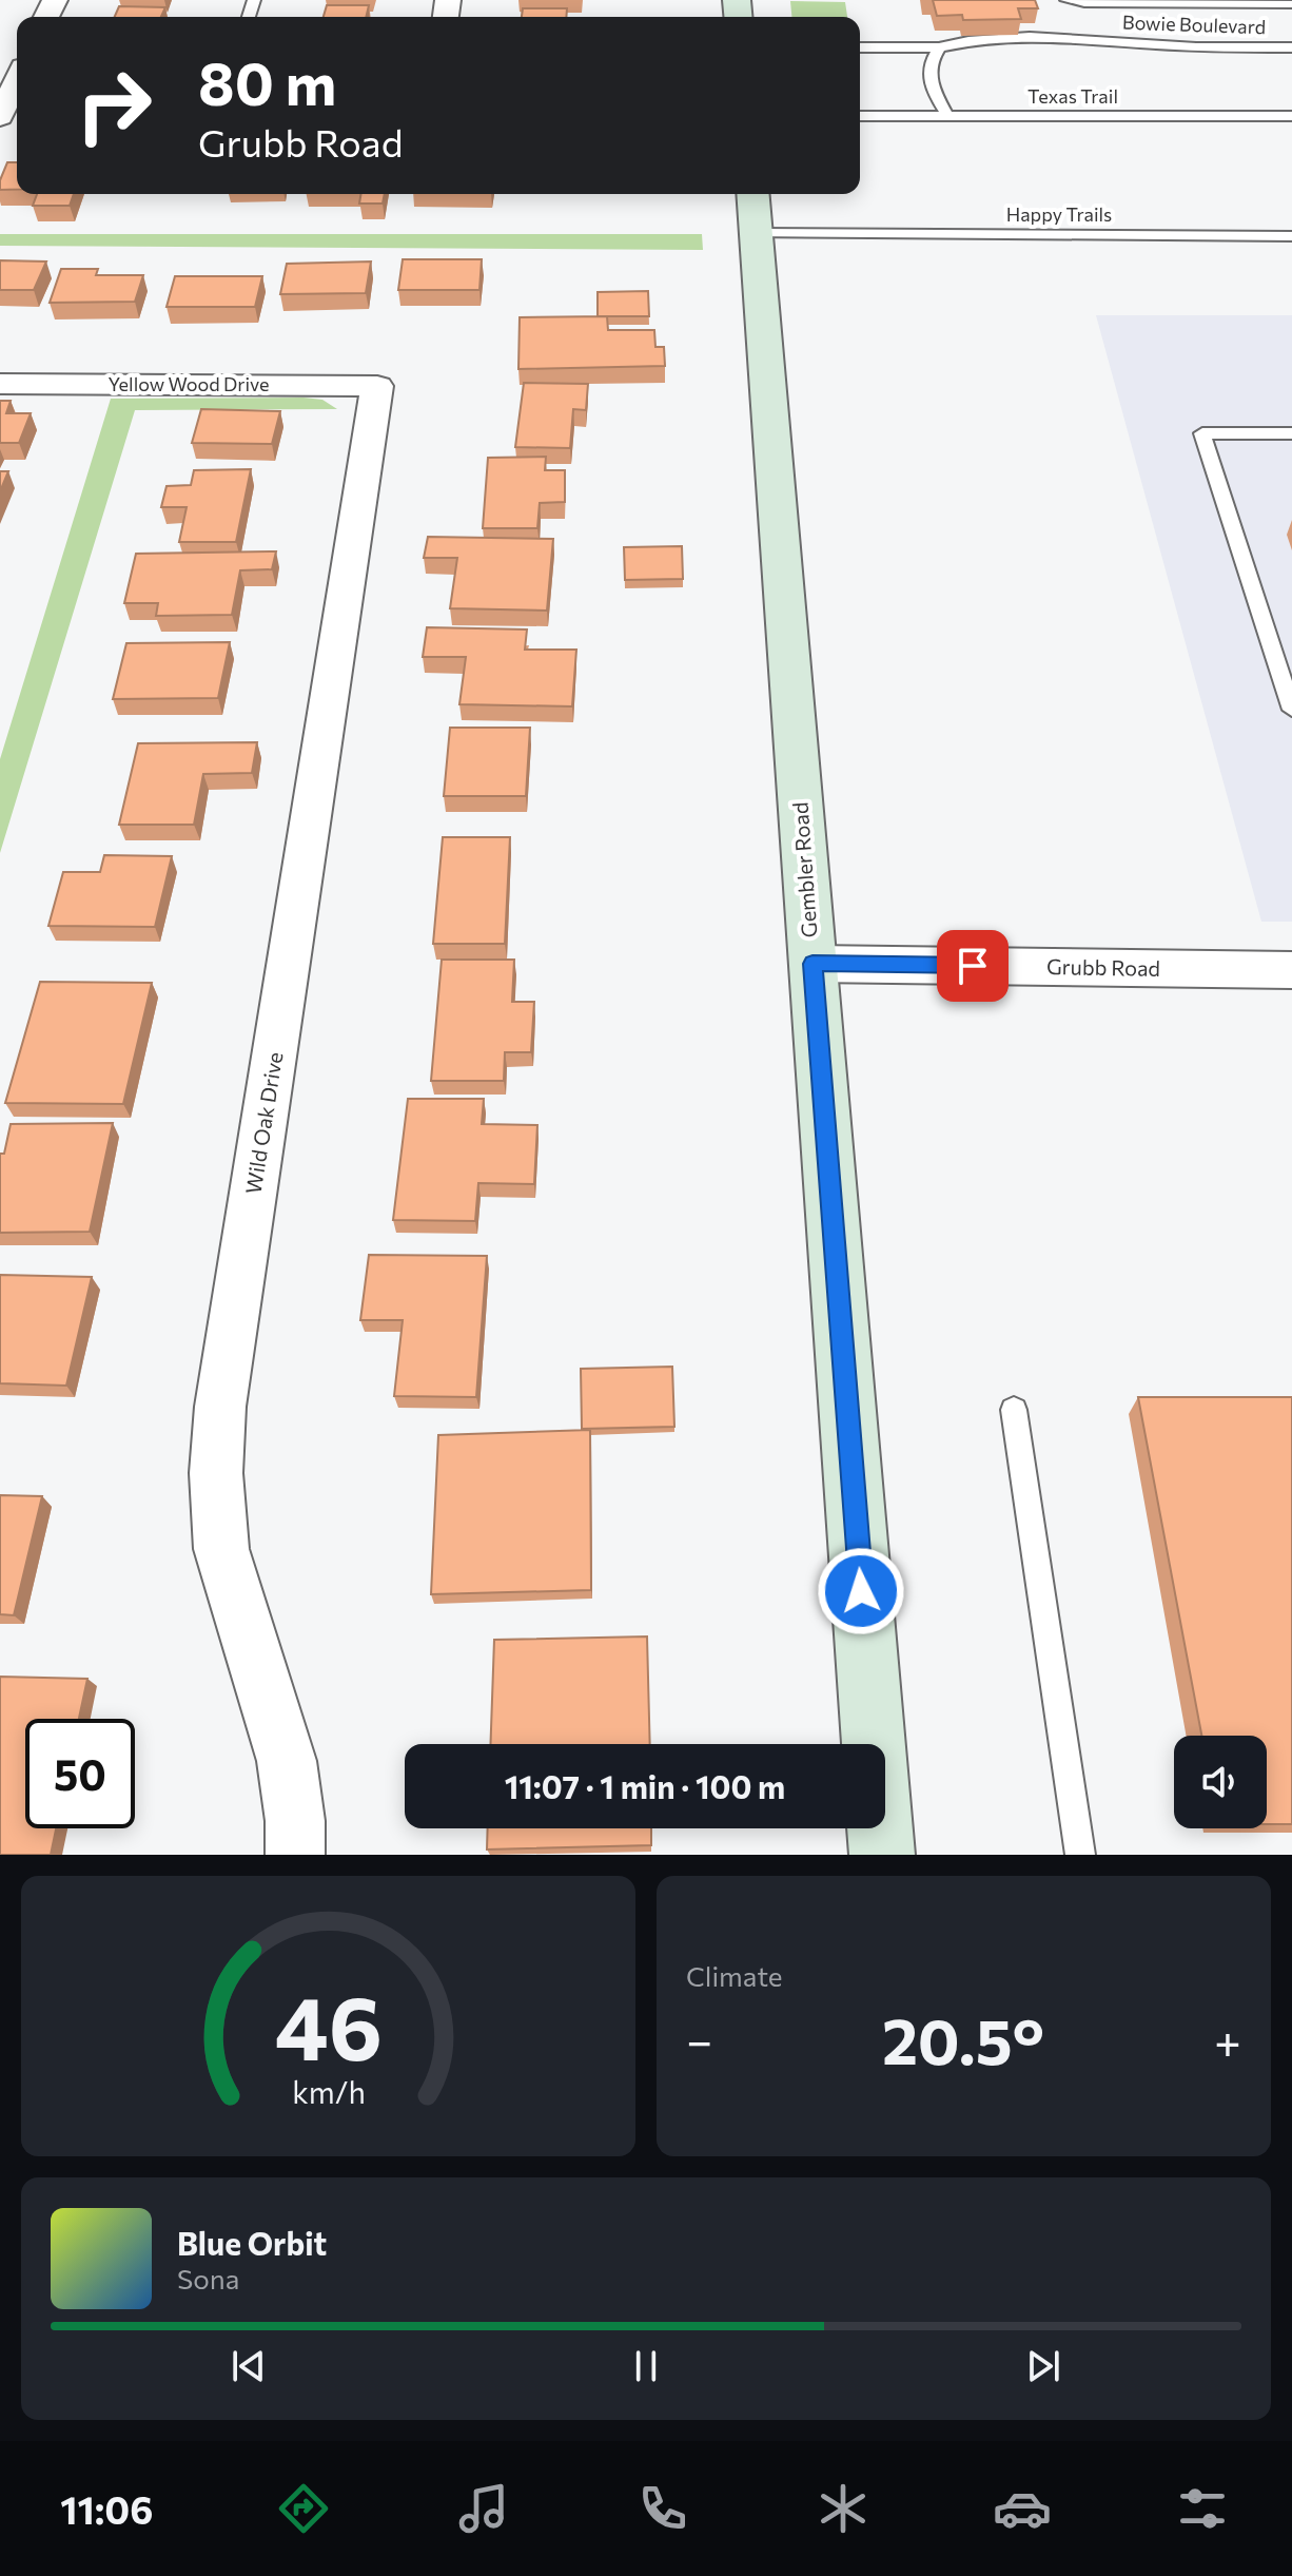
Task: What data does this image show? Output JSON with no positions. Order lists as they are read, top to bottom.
{
  "streets": {
    "main road": ["Gembler Road"],
    "street": ["Yellow Wood Drive", "Grubb Road", "Wild Oak Drive"],
    "lane": ["Bowie Boulevard", "Texas Trail", "Happy Trails"]
  },
  "crossings": [
    ["Happy Trails", "Gembler Road"],
    ["Yellow Wood Drive", "Wild Oak Drive"],
    ["Gembler Road", "Grubb Road"]
  ],
  "page": {
    "turn": ["80 m", "Grubb Road"],
    "limit": "50",
    "trip": "11:07 · 1 min · 100 m",
    "tile": "Climate",
    "heat": ["−", "20.5°", "+"],
    "song": ["Blue Orbit", "Sona"],
    "tabs": "11:06",
    "gauge": ["46", "km/h"]
  }
}
